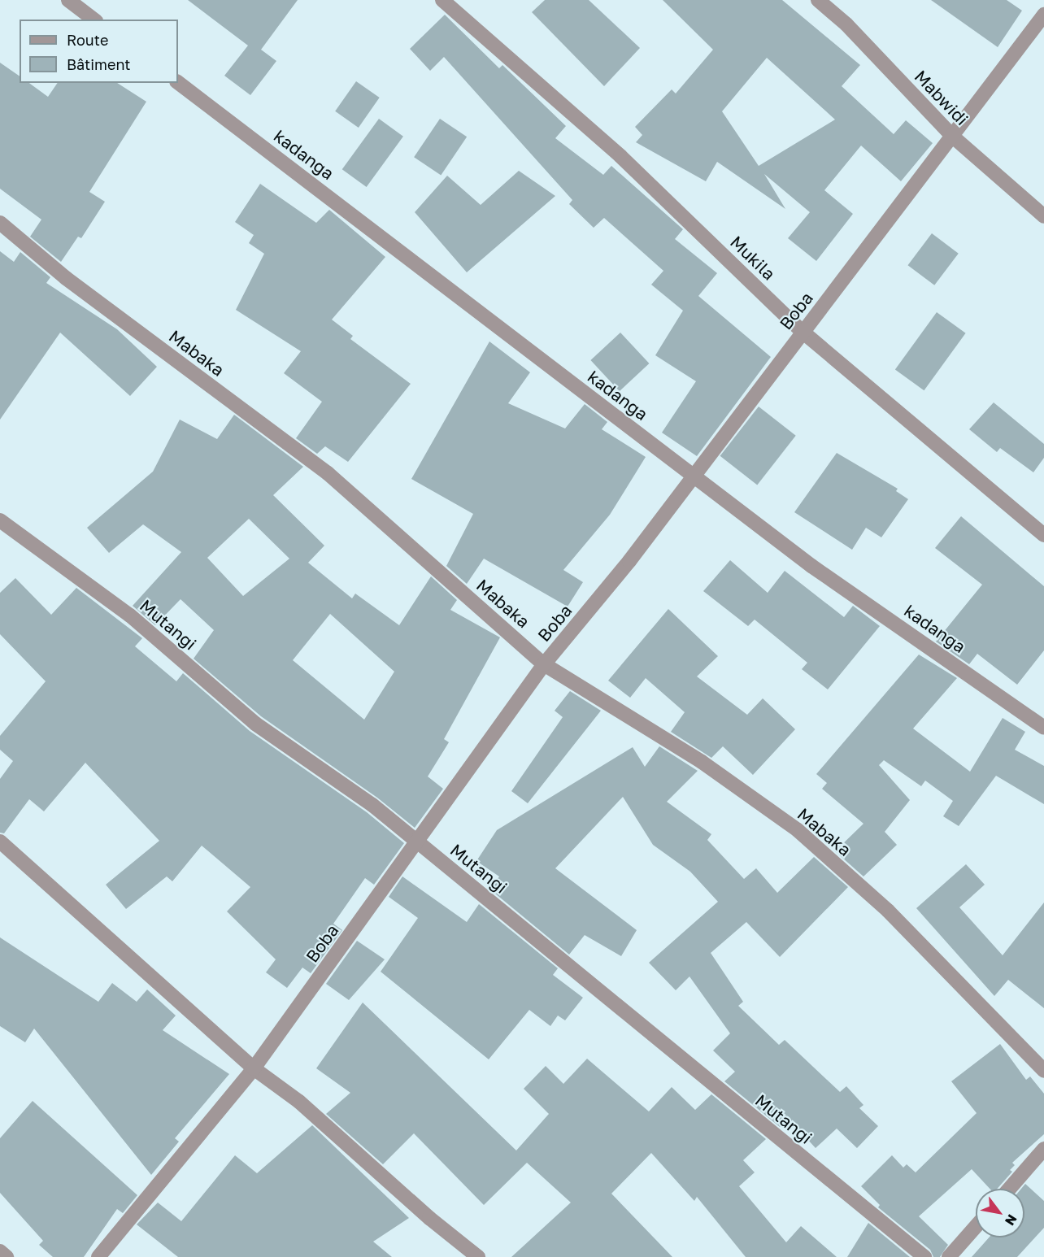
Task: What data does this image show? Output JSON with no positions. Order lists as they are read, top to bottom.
{
  "streets": {
    "street": [
      "Mabwidi",
      "kadanga",
      "Mukila",
      "Boba",
      "Mabaka",
      "Mutangi"
    ]
  },
  "crossings": [
    ["Mabwidi", "Boba"],
    ["kadanga", "Boba"],
    ["Mukila", "Boba"],
    ["Boba", "Mabaka"],
    ["Boba", "Mutangi"]
  ],
  "legend": ["Route", "Bâtiment"],
  "north": "bottom right"
}
